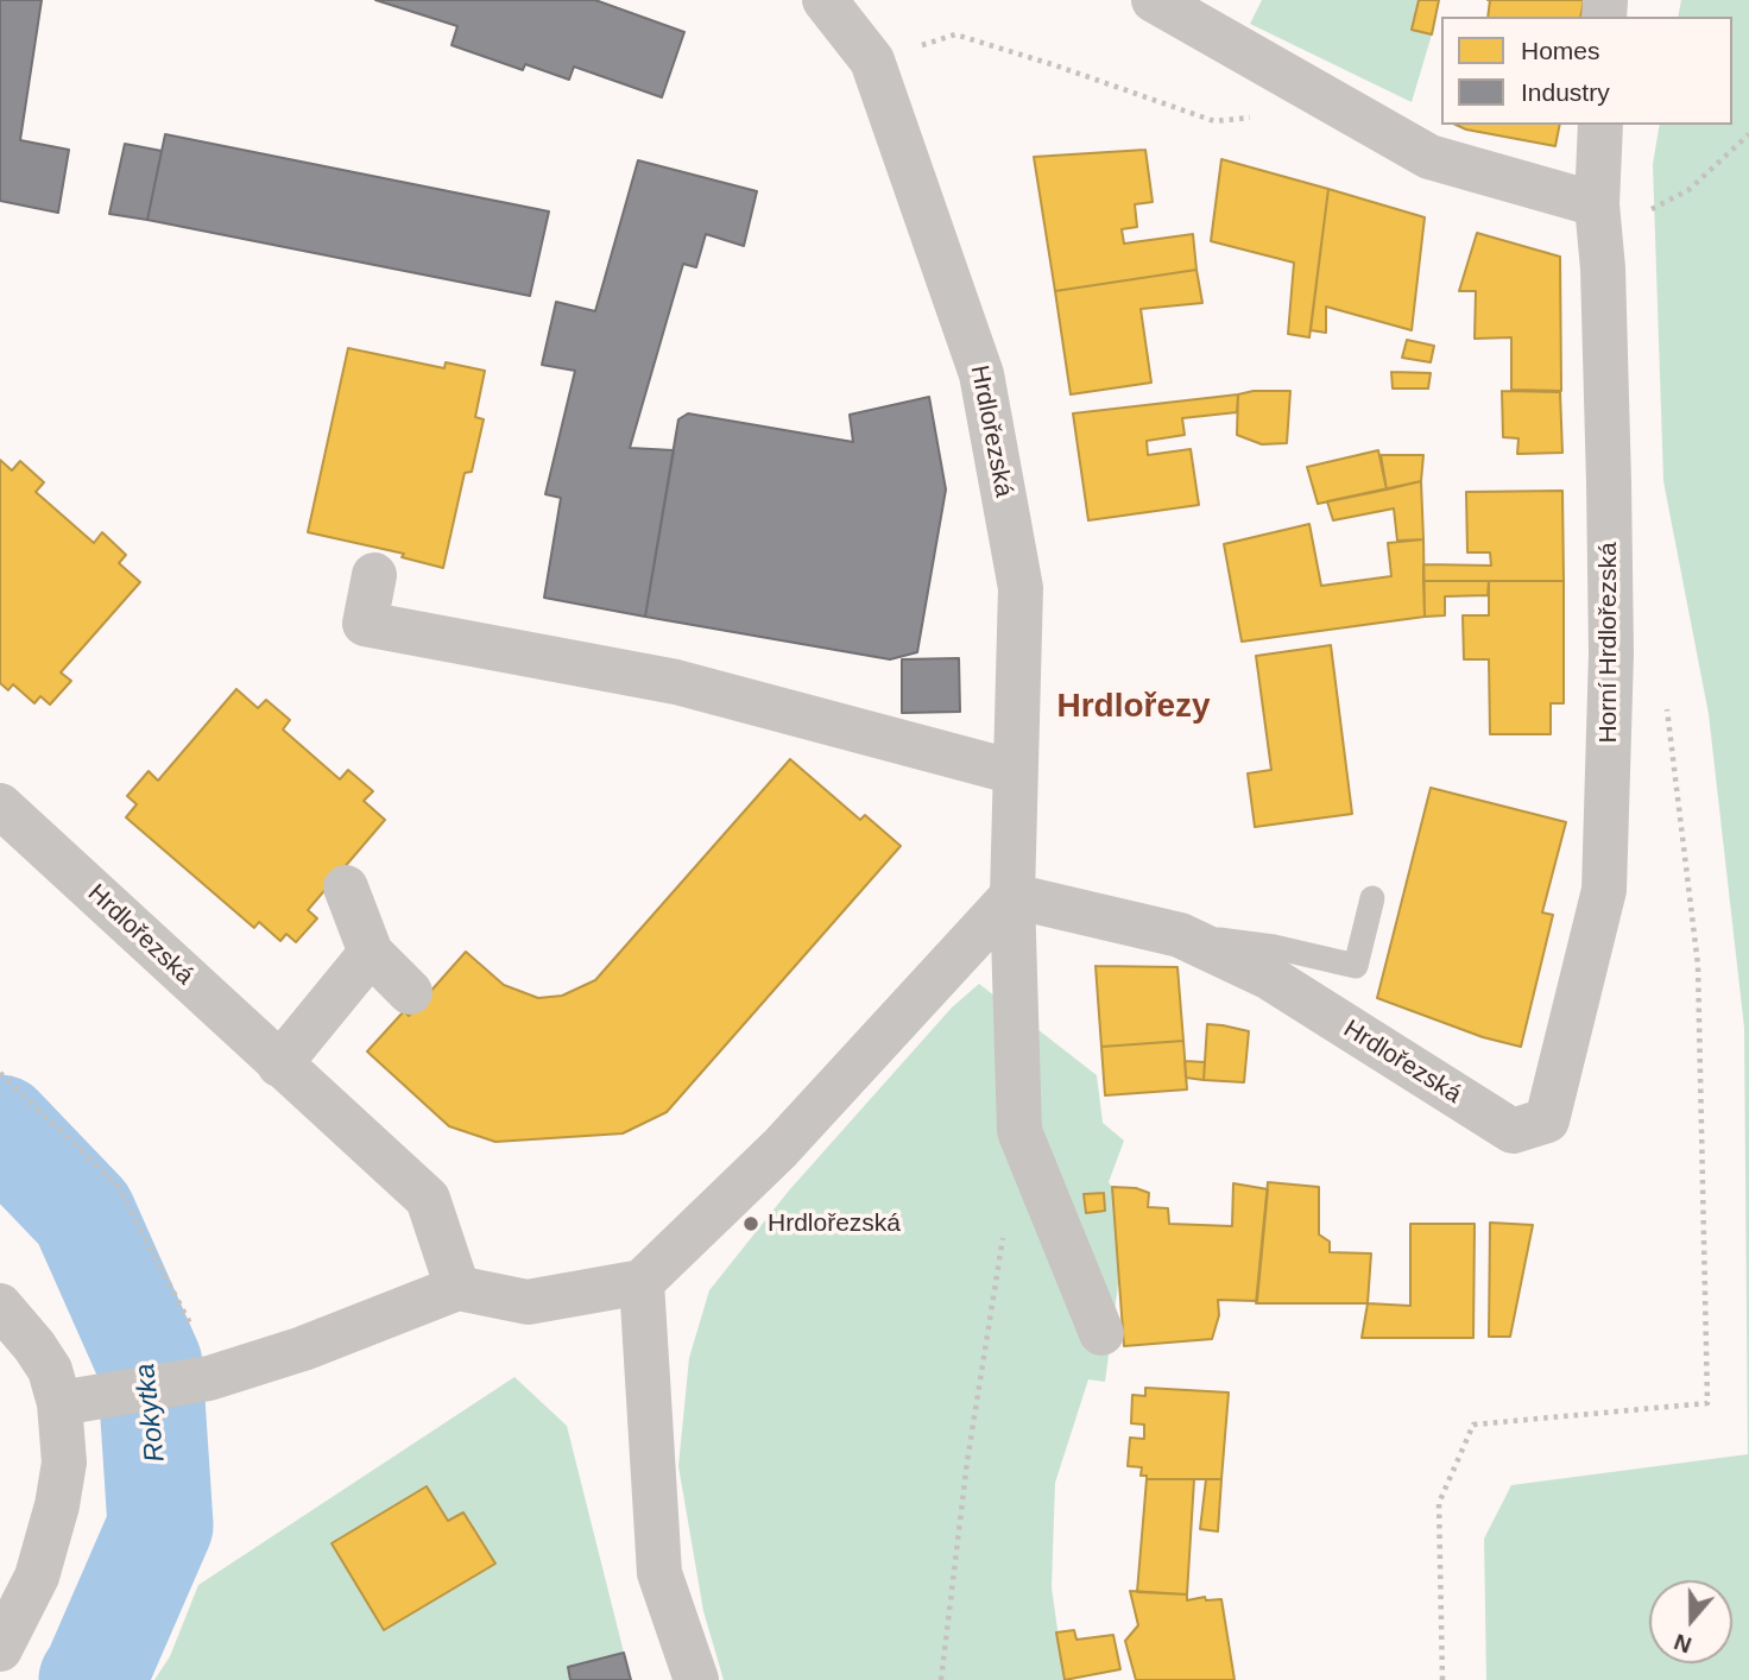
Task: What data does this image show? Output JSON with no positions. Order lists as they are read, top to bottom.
{
  "streets": {
    "street": ["Hrdlořezská", "Horní Hrdlořezská"]
  },
  "crossings": [
    ["Hrdlořezská", "Horní Hrdlořezská"]
  ],
  "districts": ["Hrdlořezy"],
  "water": ["Rokytka"],
  "places": ["Hrdlořezská"],
  "legend": ["Homes", "Industry"],
  "north": "bottom"
}
